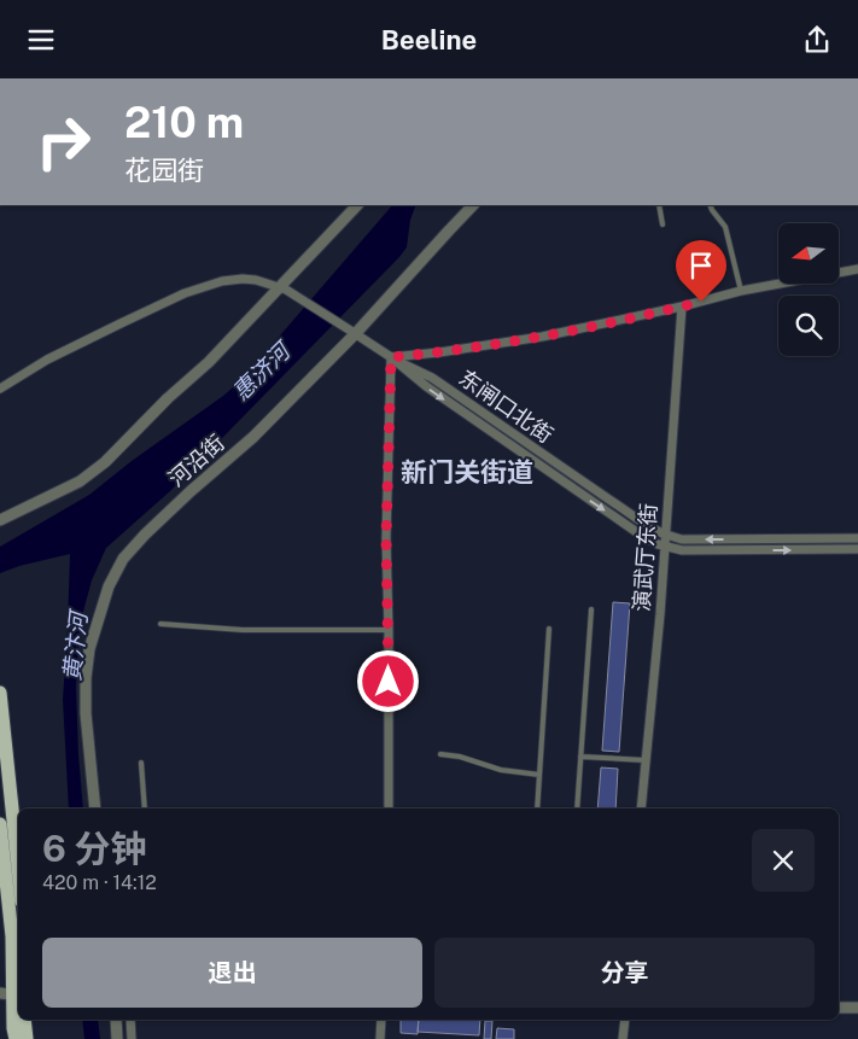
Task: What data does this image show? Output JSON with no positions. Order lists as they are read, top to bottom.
{
  "streets": {
    "street": ["东闸口北街", "河沿街", "演武厅东街"]
  },
  "crossings": [
    ["东闸口北街", "演武厅东街"]
  ],
  "districts": ["新门关街道"],
  "water": ["惠济河", "黄汴河"],
  "north": "left",
  "page": {
    "header": "Beeline",
    "turn": ["210 m", "花园街"],
    "heading": ["6 分钟", "420 m · 14:12"],
    "buttons": ["退出", "分享"]
  }
}
